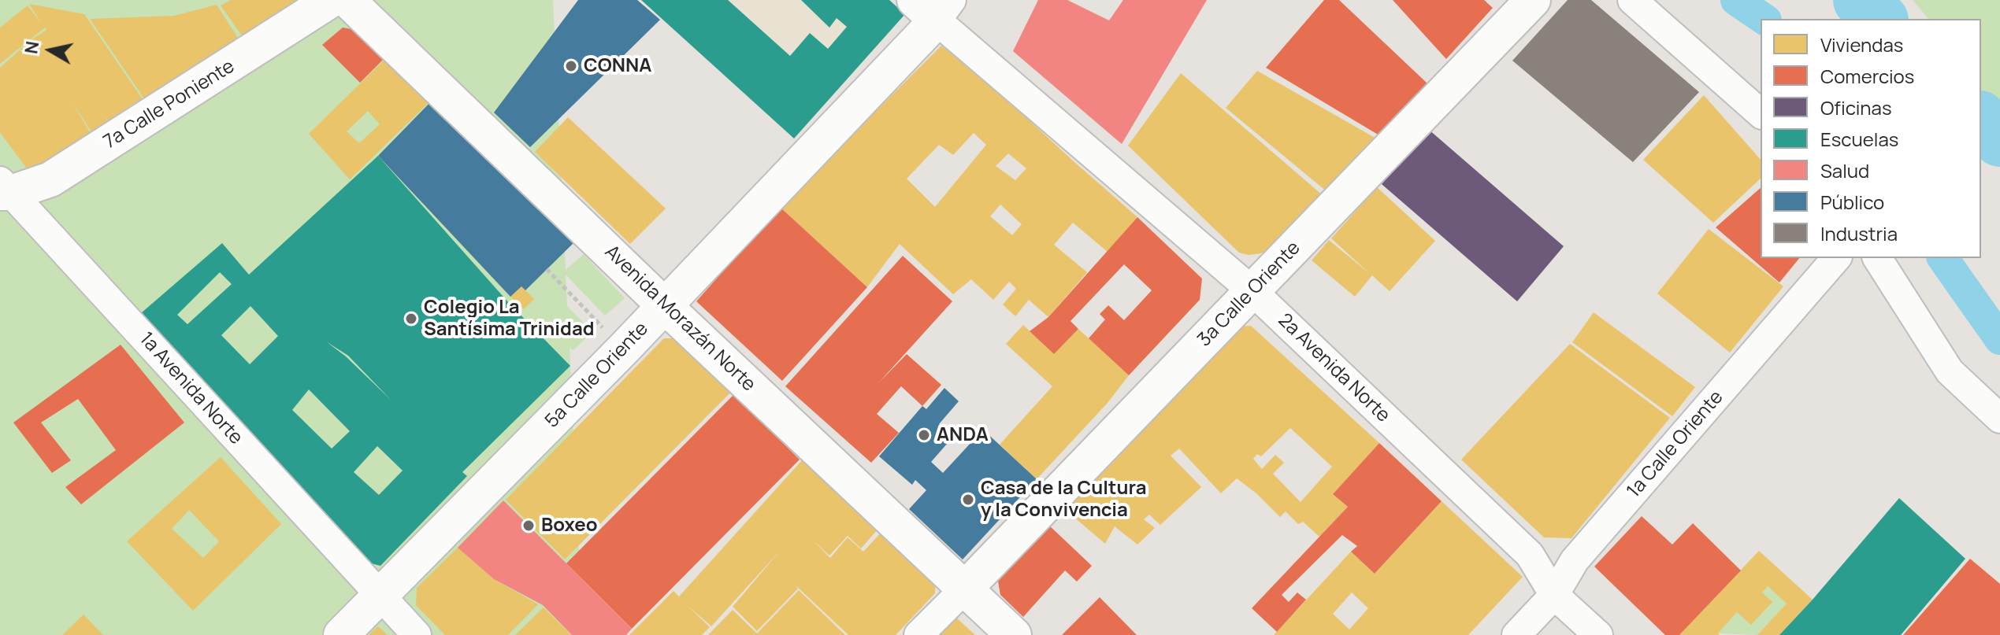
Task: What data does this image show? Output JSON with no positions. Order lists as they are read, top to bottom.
{
  "streets": {
    "main road": [
      "7a Calle Poniente",
      "3a Calle Oriente",
      "Avenida Morazán Norte",
      "5a Calle Oriente"
    ],
    "street": ["2a Avenida Norte", "1a Avenida Norte", "1a Calle Oriente"]
  },
  "crossings": [
    ["7a Calle Poniente", "1a Avenida Norte"],
    ["3a Calle Oriente", "Avenida Morazán Norte"],
    ["3a Calle Oriente", "2a Avenida Norte"],
    ["Avenida Morazán Norte", "5a Calle Oriente"],
    ["2a Avenida Norte", "5a Calle Oriente"],
    ["2a Avenida Norte", "1a Calle Oriente"],
    ["5a Calle Oriente", "1a Avenida Norte"]
  ],
  "places": [
    "CONNA",
    "Colegio La Santísima Trinidad",
    "ANDA",
    "Casa de la Cultura y la Convivencia",
    "Boxeo"
  ],
  "legend": [
    "Viviendas",
    "Comercios",
    "Oficinas",
    "Escuelas",
    "Salud",
    "Público",
    "Industria"
  ],
  "north": "left"
}
